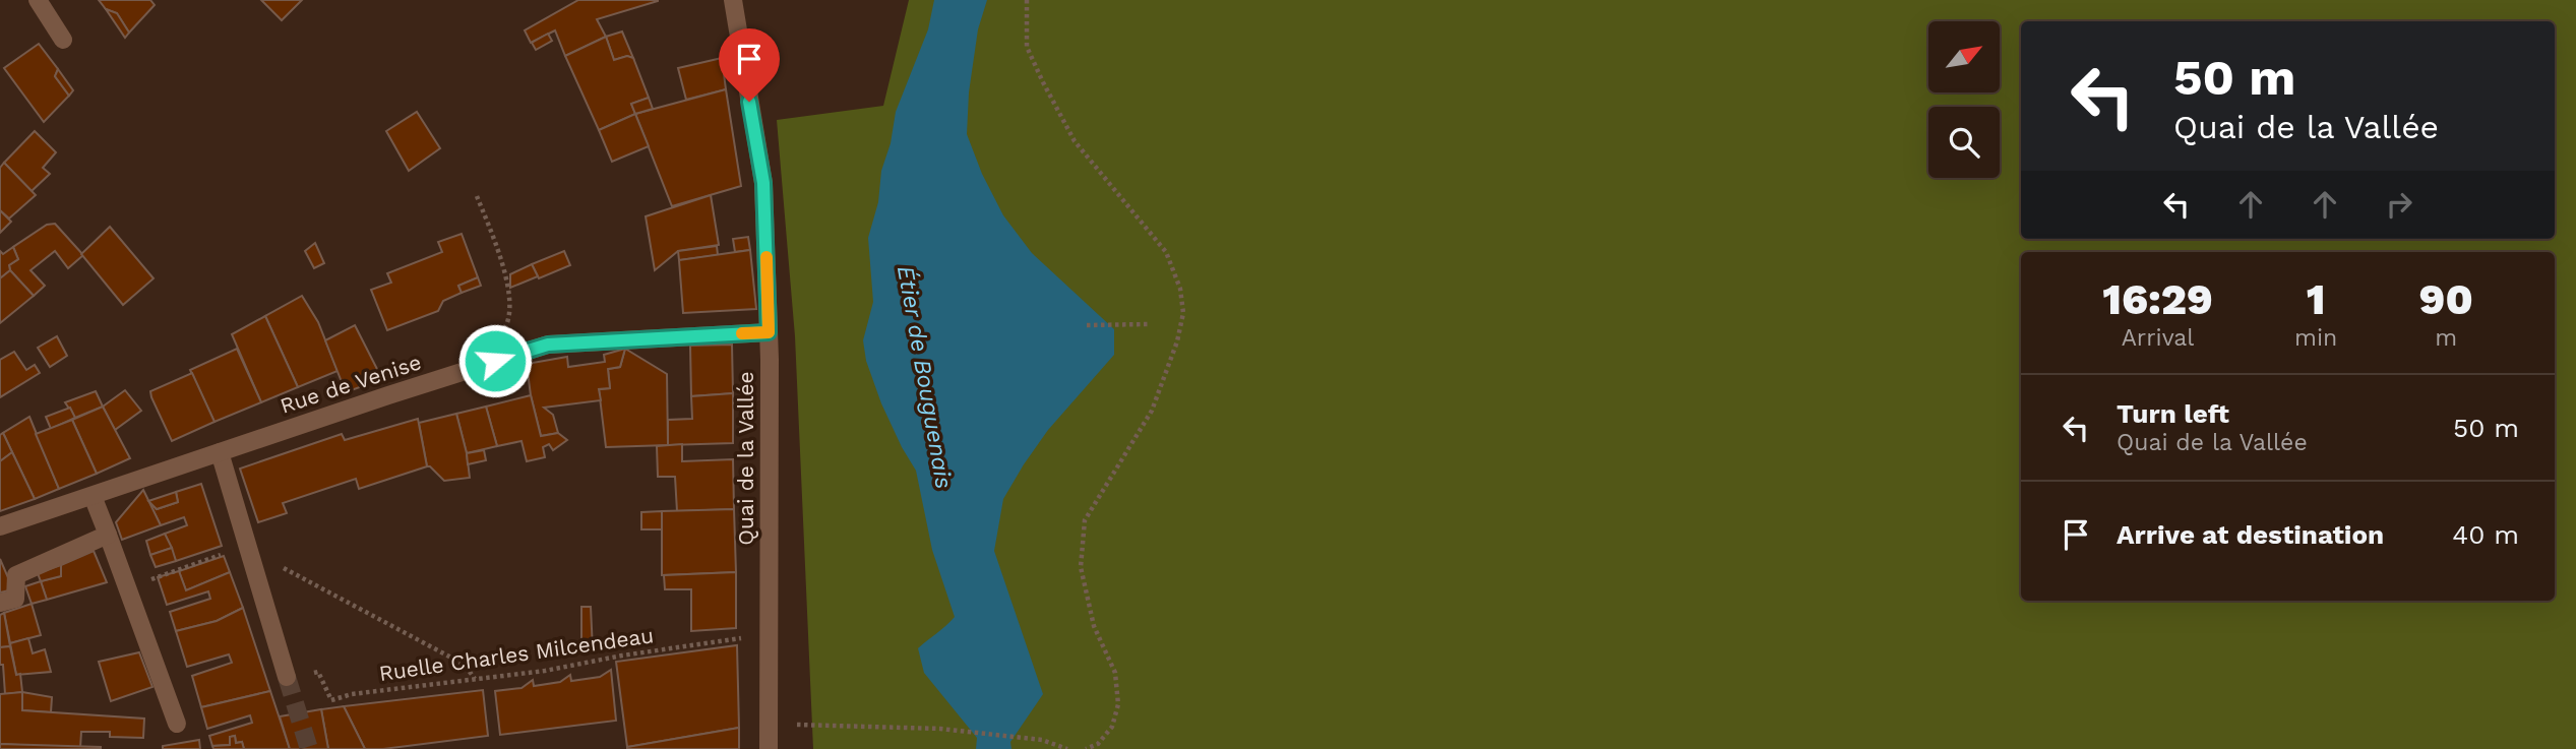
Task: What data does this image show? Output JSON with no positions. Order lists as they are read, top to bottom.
{
  "streets": {
    "street": ["Rue de Venise", "Quai de la Vallée"],
    "path": ["Ruelle Charles Milcendeau"]
  },
  "crossings": [
    ["Rue de Venise", "Quai de la Vallée"],
    ["Quai de la Vallée", "Ruelle Charles Milcendeau"]
  ],
  "water": ["Étier de Bouguenais"],
  "north": "top right",
  "page": {
    "turn": ["50 m", "Quai de la Vallée"],
    "eta": [
      "16:29",
      "Arrival",
      "1",
      "min",
      "90",
      "m"
    ],
    "list": [
      {
        "name": "Turn left",
        "note": "Quai de la Vallée",
        "value": "50 m"
      },
      {
        "name": "Arrive at destination",
        "value": "40 m"
      }
    ]
  }
}
